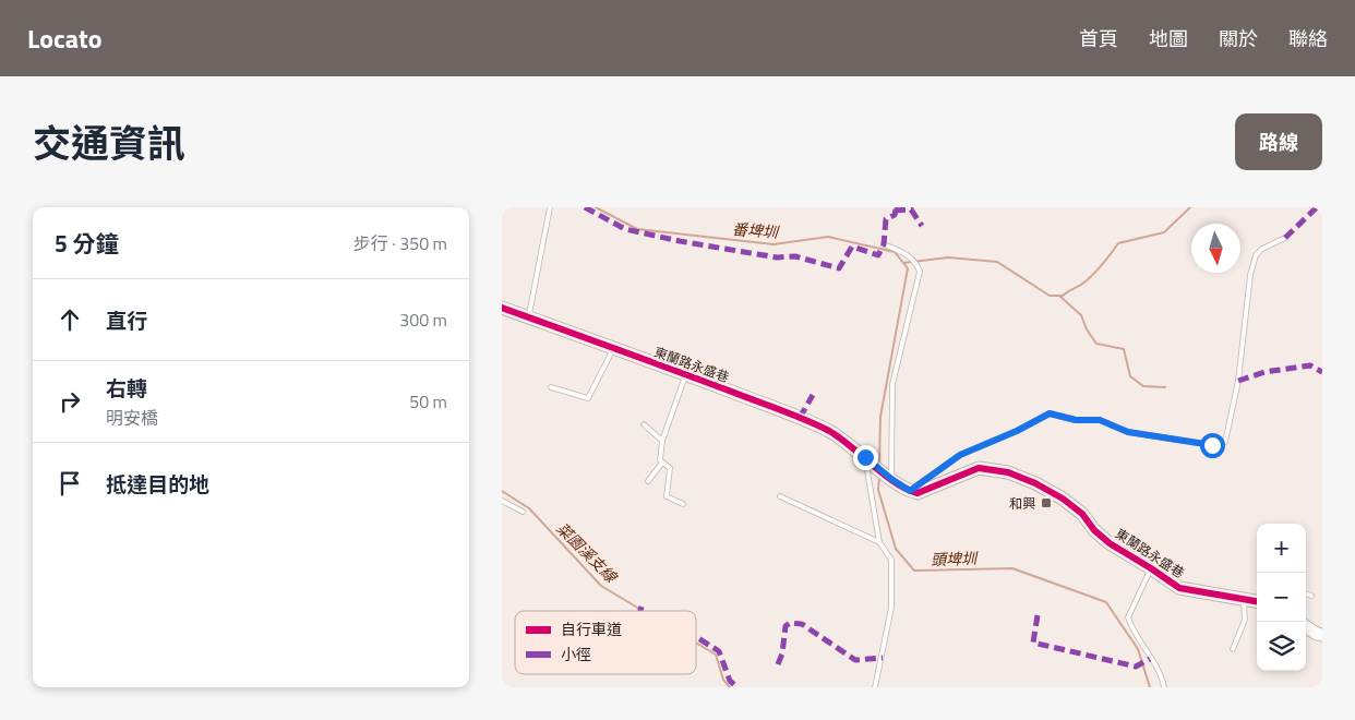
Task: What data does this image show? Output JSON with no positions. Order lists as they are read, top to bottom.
{
  "streets": {
    "street": ["東蘭路永盛巷"]
  },
  "water": ["番埤圳", "菜園溪支線", "頭埤圳"],
  "places": {
    "transit": ["和興"]
  },
  "legend": ["自行車道", "小徑"],
  "north": "bottom",
  "page": {
    "header": "Locato",
    "nav": [
      "首頁",
      "地圖",
      "關於",
      "聯絡"
    ],
    "title": "交通資訊",
    "buttons": "路線",
    "heading": ["5 分鐘", "步行 · 350 m"],
    "list": [
      ["直行", "300 m"],
      ["右轉", "明安橋", "50 m"],
      "抵達目的地"
    ],
    "map_buttons": ["+", "−"]
  }
}
